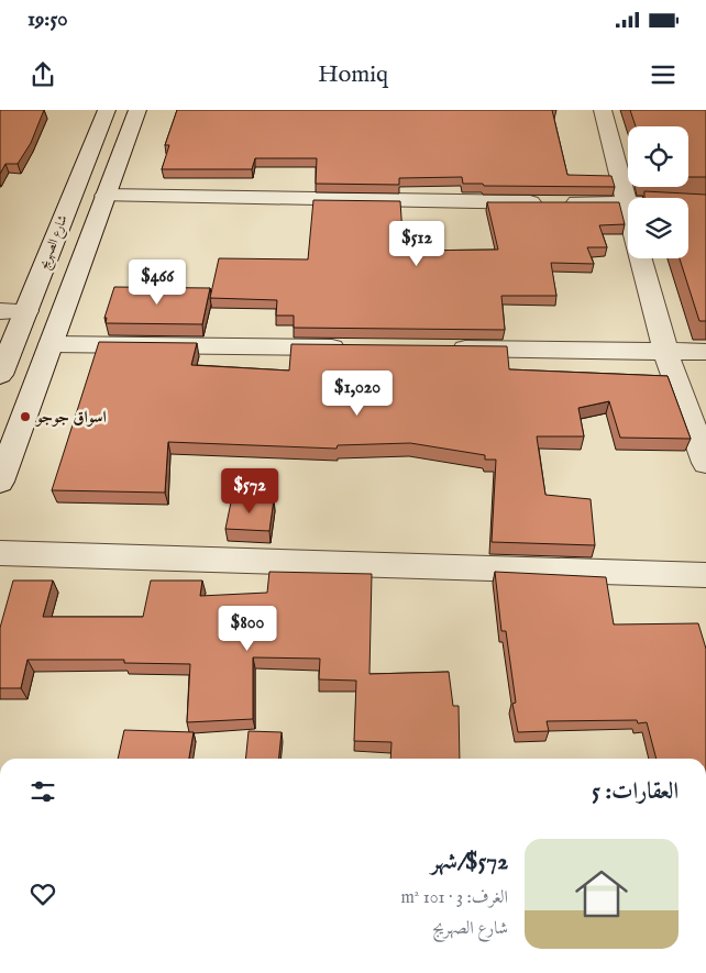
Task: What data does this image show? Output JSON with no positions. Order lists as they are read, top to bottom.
{
  "streets": {
    "street": ["شارع الصهريج"]
  },
  "places": ["اسواق جوجو"],
  "page": {
    "status": "19:50",
    "header": "Homiq",
    "price": [
      "$512",
      "$466",
      "$1,020",
      "$572",
      "$800"
    ],
    "heading": "العقارات: 5",
    "list": [
      {
        "name": "$572/شهر",
        "note": "الغرف: 3 · 101 m² · شارع الصهريج"
      }
    ]
  }
}
